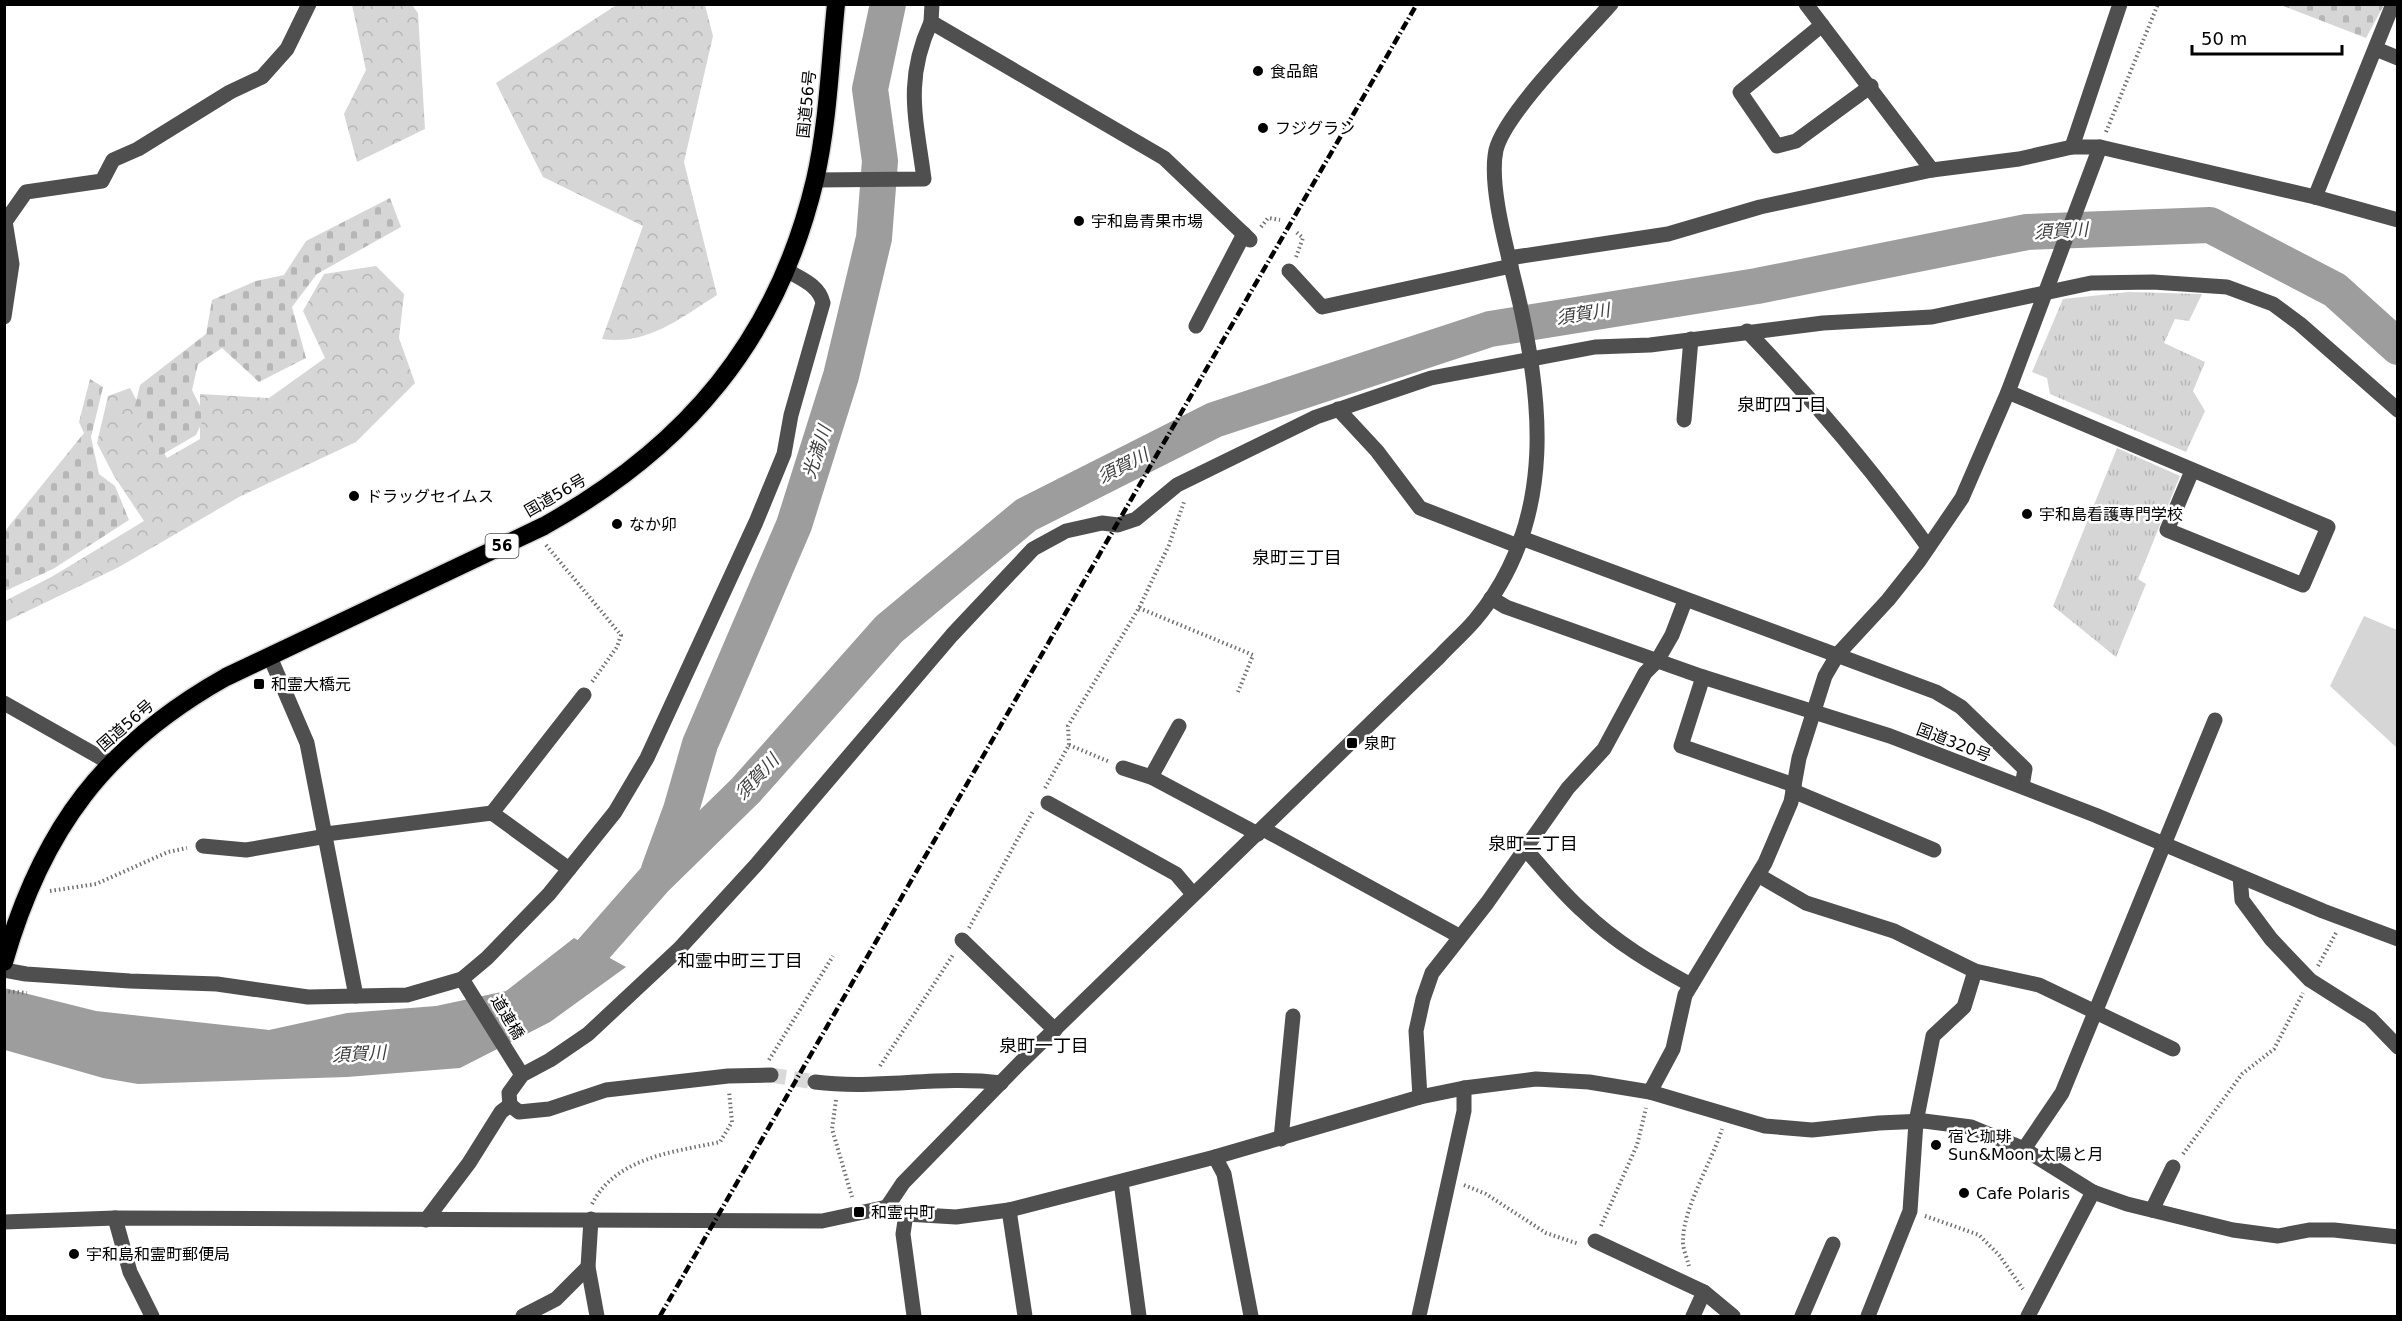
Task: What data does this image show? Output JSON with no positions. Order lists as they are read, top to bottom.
{
  "streets": {
    "highway": ["国道56号", "56"],
    "street": ["国道320号", "道連橋"]
  },
  "districts": [
    "泉町四丁目",
    "泉町三丁目",
    "泉町二丁目",
    "和霊中町三丁目",
    "泉町一丁目"
  ],
  "water": ["須賀川", "光満川"],
  "places": {
    "other": [
      "食品館",
      "フジグラン",
      "宇和島青果市場",
      "ドラッグセイムス",
      "宇和島看護専門学校",
      "なか卯",
      "宿と珈琲 Sun&Moon 太陽と月",
      "Cafe Polaris",
      "宇和島和霊町郵便局"
    ],
    "transit": ["和霊大橋元", "泉町", "和霊中町"]
  },
  "scale_bar": "50 m"
}
